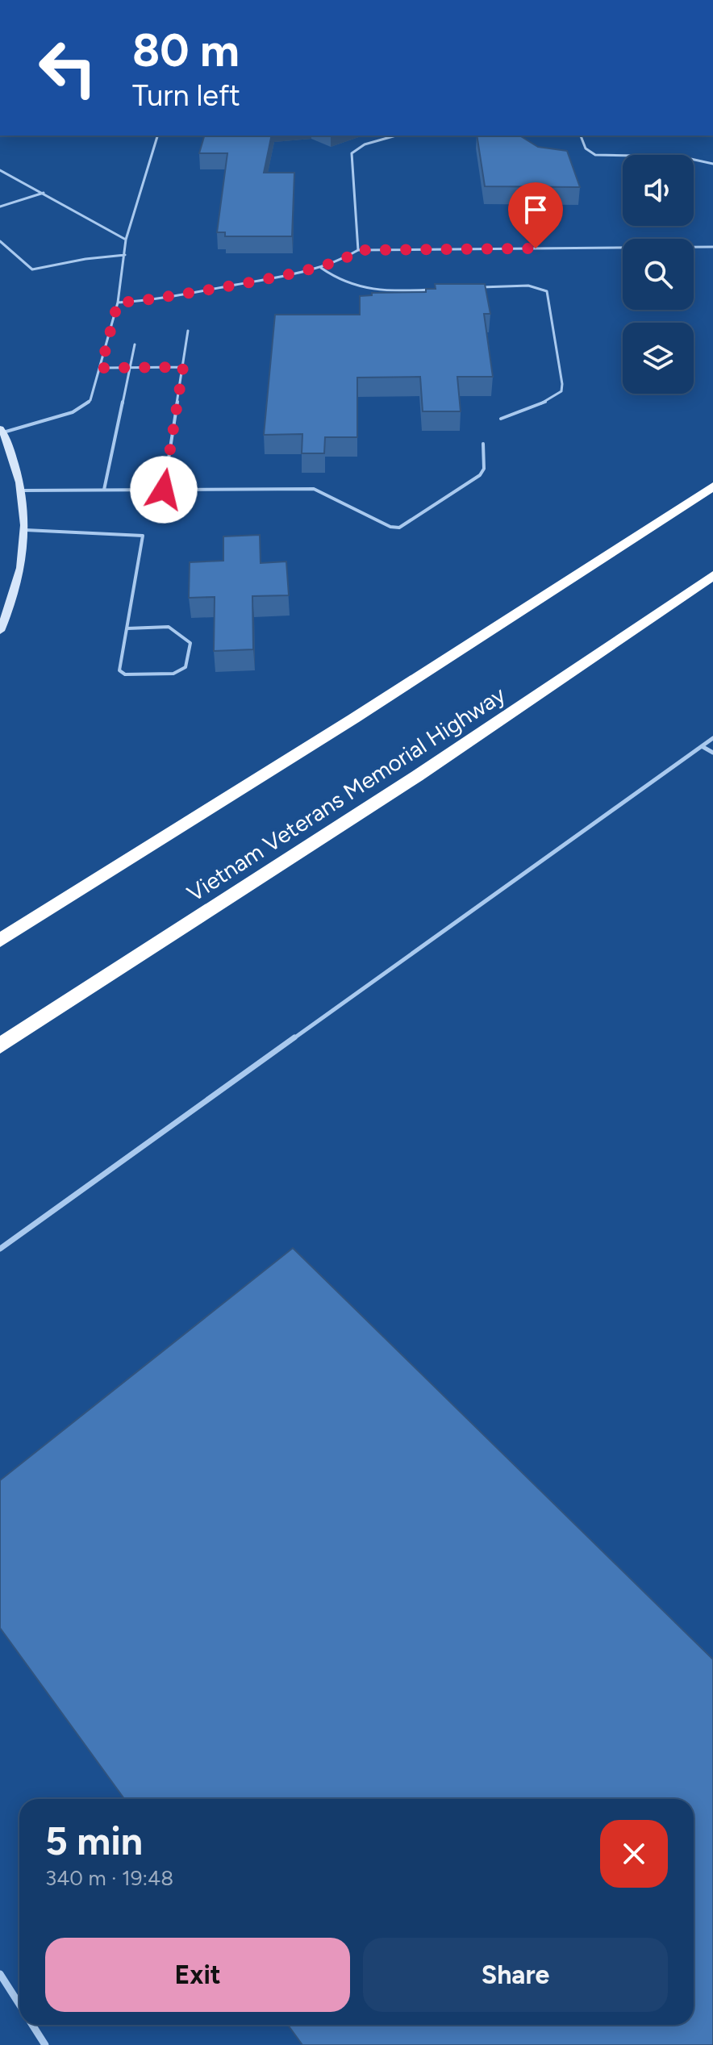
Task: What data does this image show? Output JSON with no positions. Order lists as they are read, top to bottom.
{
  "streets": {
    "highway": ["Vietnam Veterans Memorial Highway"]
  },
  "page": {
    "turn": ["80 m", "Turn left"],
    "heading": ["5 min", "340 m · 19:48"],
    "buttons": ["Exit", "Share"]
  }
}
